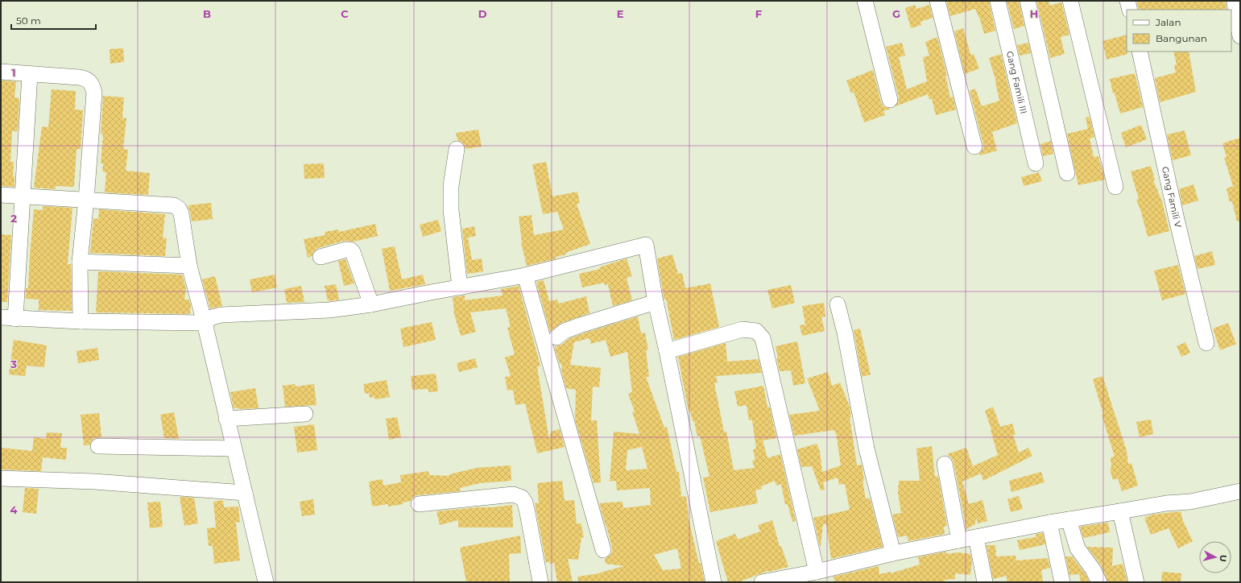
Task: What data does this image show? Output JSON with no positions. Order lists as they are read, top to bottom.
{
  "streets": {
    "street": ["Gang Famili III", "Gang Famili V"]
  },
  "legend": ["Jalan", "Bangunan"],
  "scale_bar": "50 m",
  "north": "right",
  "grid": {
    "columns": [
      "B",
      "C",
      "D",
      "E",
      "F",
      "G",
      "H"
    ],
    "rows": [
      "1",
      "2",
      "3",
      "4"
    ]
  }
}
